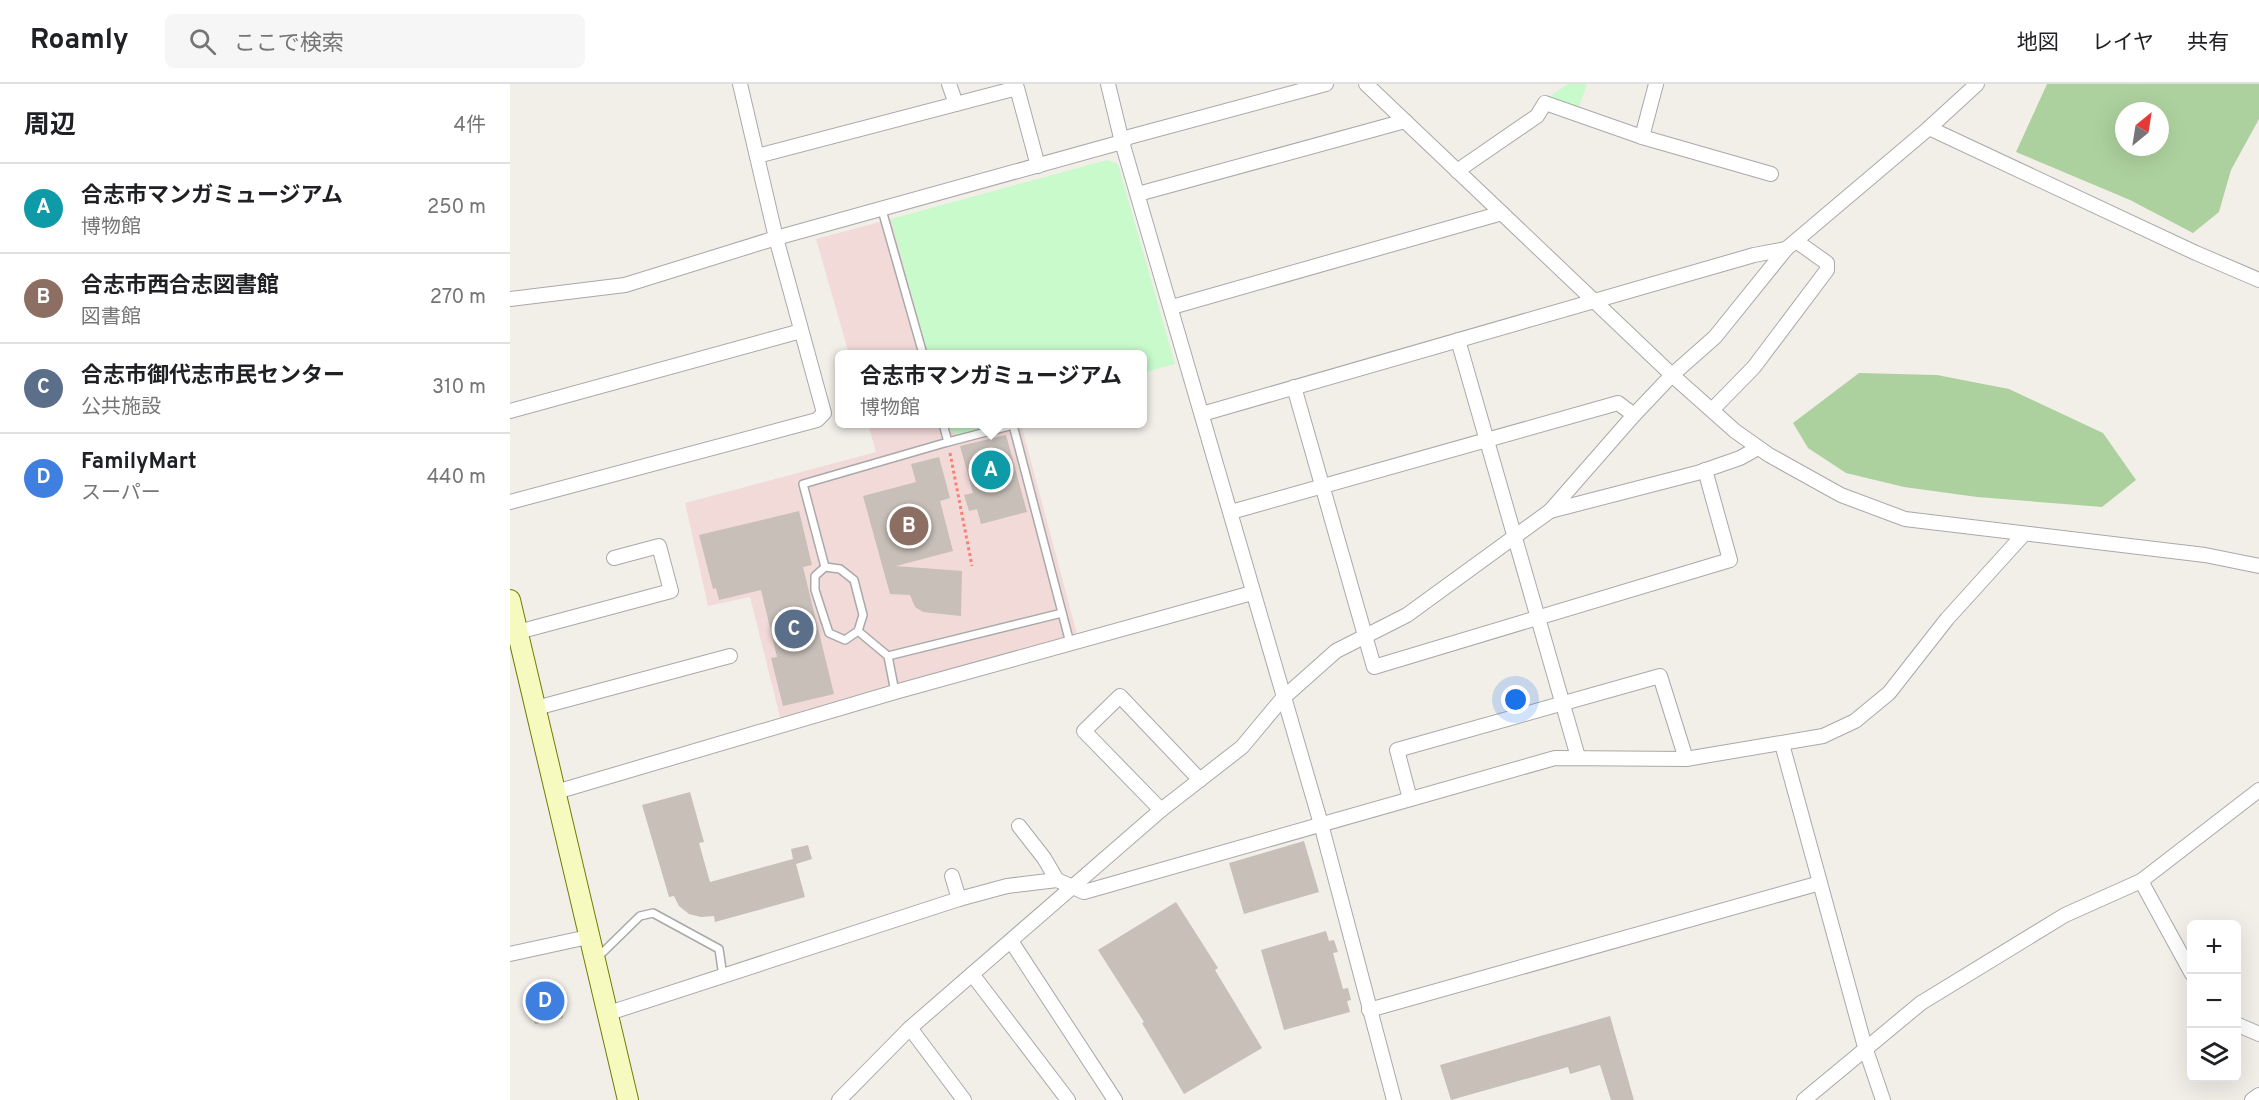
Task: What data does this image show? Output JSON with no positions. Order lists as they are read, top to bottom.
{
  "north": "top right",
  "page": {
    "header": "Roamly",
    "search": "ここで検索",
    "nav": ["地図", "レイヤ", "共有"],
    "heading": ["周辺", "4件"],
    "list": [
      {
        "mark": "A",
        "name": "合志市マンガミュージアム",
        "note": "博物館",
        "value": "250 m"
      },
      {
        "mark": "B",
        "name": "合志市西合志図書館",
        "note": "図書館",
        "value": "270 m"
      },
      {
        "mark": "C",
        "name": "合志市御代志市民センター",
        "note": "公共施設",
        "value": "310 m"
      },
      {
        "mark": "D",
        "name": "FamilyMart",
        "note": "スーパー",
        "value": "440 m"
      }
    ],
    "popup": ["合志市マンガミュージアム", "博物館"],
    "pins": [
      "A",
      "B",
      "C",
      "D"
    ],
    "map_buttons": ["+", "−"]
  }
}
